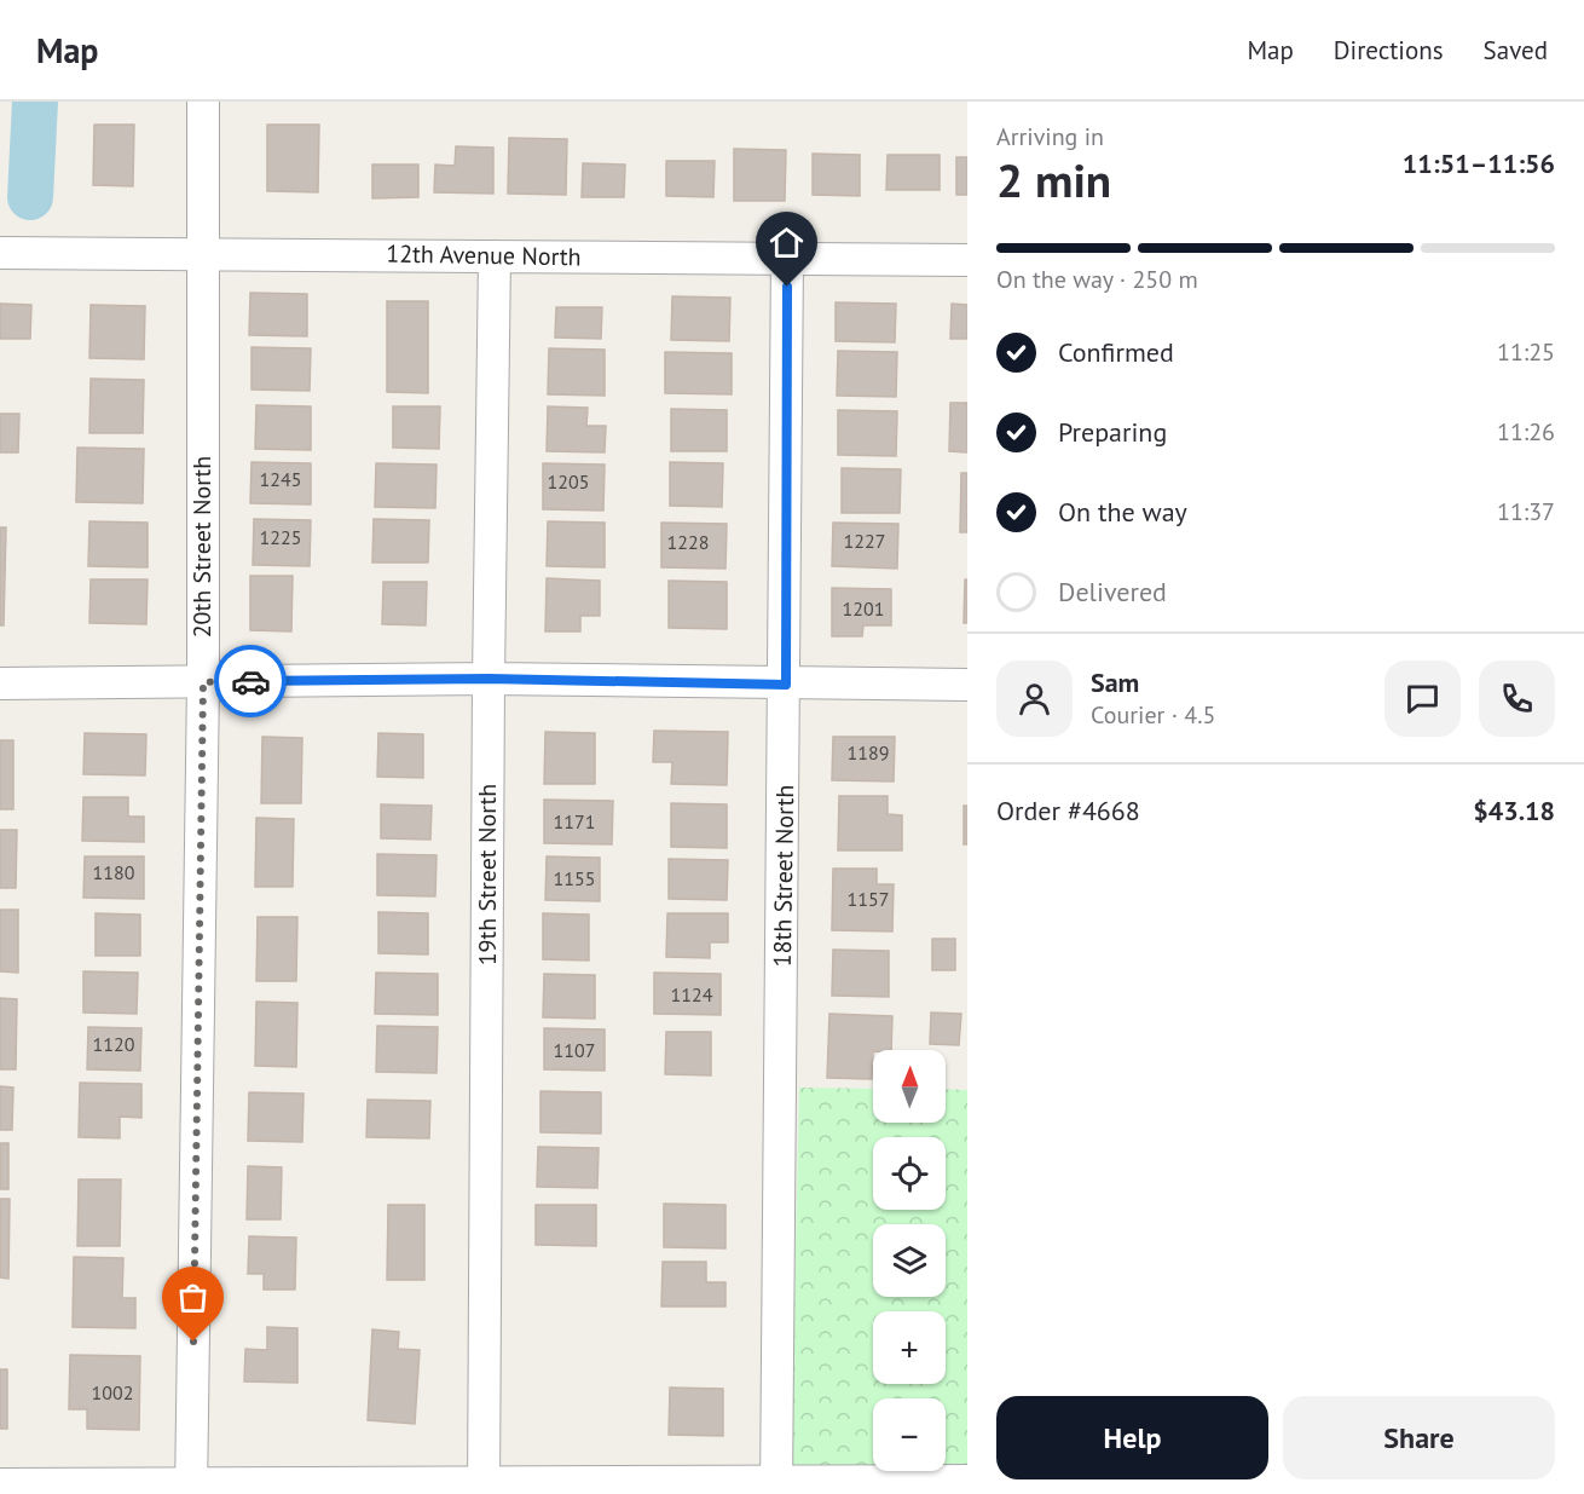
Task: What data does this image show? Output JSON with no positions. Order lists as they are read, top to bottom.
{
  "streets": {
    "street": [
      "12th Avenue North",
      "20th Street North",
      "19th Street North",
      "18th Street North"
    ]
  },
  "crossings": [
    ["12th Avenue North", "20th Street North"],
    ["12th Avenue North", "19th Street North"],
    ["12th Avenue North", "18th Street North"]
  ],
  "house_numbers": [
    "1245",
    "1205",
    "1225",
    "1227",
    "1228",
    "1201",
    "1189",
    "1171",
    "1180",
    "1155",
    "1157",
    "1124",
    "1120",
    "1107",
    "1002"
  ],
  "north": "top",
  "page": {
    "header": "Map",
    "nav": ["Map", "Directions", "Saved"],
    "heading": ["2 min", "Arriving in", "11:51–11:56"],
    "panel": [
      "Sam",
      "Courier · 4.5",
      "Order #4668",
      "$43.18"
    ],
    "bar": "On the way · 250 m",
    "list": [
      ["Confirmed", "11:25"],
      ["Preparing", "11:26"],
      ["On the way", "11:37"],
      "Delivered"
    ],
    "map_buttons": ["+", "−"],
    "buttons": ["Help", "Share"]
  }
}
